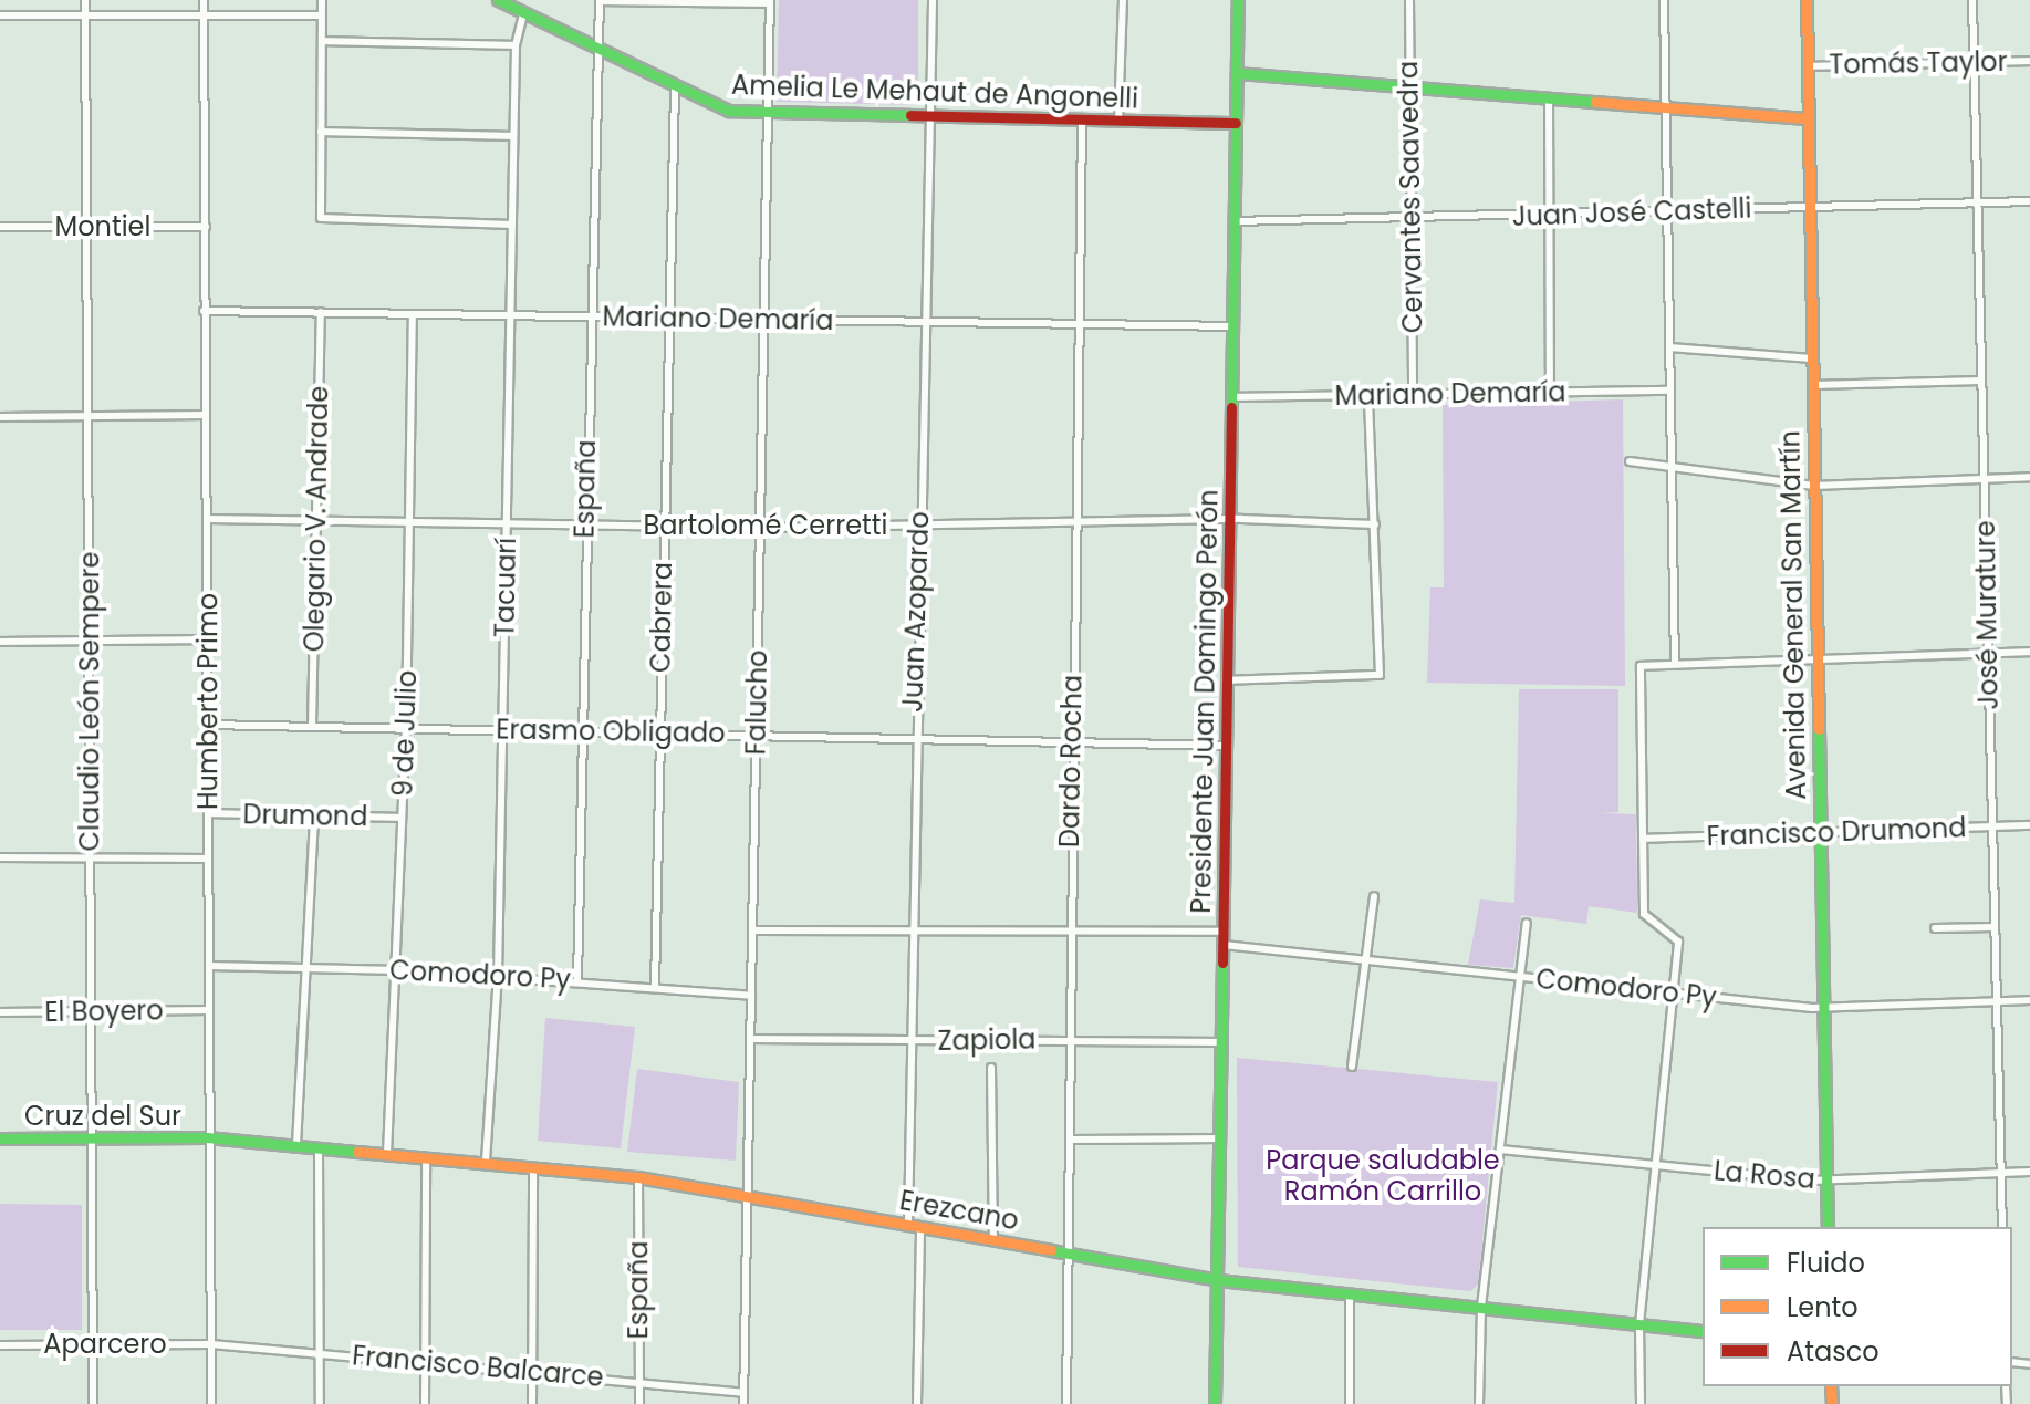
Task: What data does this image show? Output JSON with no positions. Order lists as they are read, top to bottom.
{
  "streets": {
    "street": [
      "Tomás Taylor",
      "Amelia Le Mehaut de Angonelli",
      "Cervantes Saavedra",
      "Juan José Castelli",
      "Montiel",
      "Mariano Demaría",
      "España",
      "Olegario V. Andrade",
      "Bartolomé Cerretti",
      "Tacuarí",
      "Juan Azopardo",
      "Avenida General San Martín",
      "José Murature",
      "Cabrera",
      "Claudio León Sempere",
      "Humberto Primo",
      "Presidente Juan Domingo Perón",
      "Falucho",
      "Erasmo Obligado",
      "9 de Julio",
      "Dardo Rocha",
      "Drumond",
      "Francisco Drumond",
      "Comodoro Py",
      "El Boyero",
      "Zapiola",
      "Cruz del Sur",
      "La Rosa",
      "Erezcano",
      "Aparcero",
      "Francisco Balcarce"
    ]
  },
  "crossings": [
    ["Tomás Taylor", "Avenida General San Martín"],
    ["Tomás Taylor", "José Murature"],
    ["Amelia Le Mehaut de Angonelli", "España"],
    ["Amelia Le Mehaut de Angonelli", "Tacuarí"],
    ["Amelia Le Mehaut de Angonelli", "Juan Azopardo"],
    ["Amelia Le Mehaut de Angonelli", "Cabrera"],
    ["Amelia Le Mehaut de Angonelli", "Presidente Juan Domingo Perón"],
    ["Amelia Le Mehaut de Angonelli", "Falucho"],
    ["Amelia Le Mehaut de Angonelli", "Dardo Rocha"],
    ["Cervantes Saavedra", "Juan José Castelli"],
    ["Cervantes Saavedra", "Mariano Demaría"],
    ["Juan José Castelli", "Avenida General San Martín"],
    ["Juan José Castelli", "José Murature"],
    ["Juan José Castelli", "Presidente Juan Domingo Perón"],
    ["Montiel", "Claudio León Sempere"],
    ["Montiel", "Humberto Primo"],
    ["Mariano Demaría", "España"],
    ["Mariano Demaría", "Olegario V. Andrade"],
    ["Mariano Demaría", "Tacuarí"],
    ["Mariano Demaría", "Juan Azopardo"],
    ["Mariano Demaría", "Cabrera"],
    ["Mariano Demaría", "Humberto Primo"],
    ["Mariano Demaría", "Presidente Juan Domingo Perón"],
    ["Mariano Demaría", "Falucho"],
    ["Mariano Demaría", "9 de Julio"],
    ["Mariano Demaría", "Dardo Rocha"],
    ["España", "Bartolomé Cerretti"],
    ["España", "Erasmo Obligado"],
    ["España", "Comodoro Py"],
    ["España", "Erezcano"],
    ["España", "Francisco Balcarce"],
    ["Olegario V. Andrade", "Bartolomé Cerretti"],
    ["Olegario V. Andrade", "Erasmo Obligado"],
    ["Bartolomé Cerretti", "Tacuarí"],
    ["Bartolomé Cerretti", "Juan Azopardo"],
    ["Bartolomé Cerretti", "Cabrera"],
    ["Bartolomé Cerretti", "Humberto Primo"],
    ["Bartolomé Cerretti", "Presidente Juan Domingo Perón"],
    ["Bartolomé Cerretti", "Falucho"],
    ["Bartolomé Cerretti", "9 de Julio"],
    ["Bartolomé Cerretti", "Dardo Rocha"],
    ["Tacuarí", "Erasmo Obligado"],
    ["Tacuarí", "Comodoro Py"],
    ["Tacuarí", "Erezcano"],
    ["Juan Azopardo", "Erasmo Obligado"],
    ["Juan Azopardo", "Zapiola"],
    ["Juan Azopardo", "Erezcano"],
    ["Avenida General San Martín", "Francisco Drumond"],
    ["Avenida General San Martín", "Comodoro Py"],
    ["Avenida General San Martín", "La Rosa"],
    ["José Murature", "Francisco Drumond"],
    ["José Murature", "Comodoro Py"],
    ["José Murature", "La Rosa"],
    ["Cabrera", "Erasmo Obligado"],
    ["Cabrera", "Comodoro Py"],
    ["Claudio León Sempere", "El Boyero"],
    ["Claudio León Sempere", "Cruz del Sur"],
    ["Claudio León Sempere", "Aparcero"],
    ["Humberto Primo", "Erasmo Obligado"],
    ["Humberto Primo", "Drumond"],
    ["Humberto Primo", "Comodoro Py"],
    ["Humberto Primo", "El Boyero"],
    ["Humberto Primo", "Cruz del Sur"],
    ["Humberto Primo", "Erezcano"],
    ["Humberto Primo", "Aparcero"],
    ["Humberto Primo", "Francisco Balcarce"],
    ["Presidente Juan Domingo Perón", "Erasmo Obligado"],
    ["Presidente Juan Domingo Perón", "Comodoro Py"],
    ["Presidente Juan Domingo Perón", "Zapiola"],
    ["Presidente Juan Domingo Perón", "Erezcano"],
    ["Falucho", "Erasmo Obligado"],
    ["Falucho", "Comodoro Py"],
    ["Falucho", "Zapiola"],
    ["Falucho", "Erezcano"],
    ["Falucho", "Francisco Balcarce"],
    ["Erasmo Obligado", "9 de Julio"],
    ["Erasmo Obligado", "Dardo Rocha"],
    ["9 de Julio", "Drumond"],
    ["9 de Julio", "Comodoro Py"],
    ["9 de Julio", "Erezcano"],
    ["Dardo Rocha", "Zapiola"],
    ["Dardo Rocha", "Erezcano"],
    ["Cruz del Sur", "Erezcano"],
    ["Aparcero", "Francisco Balcarce"]
  ],
  "parks": ["Parque saludable Ramón Carrillo"],
  "legend": ["Fluido", "Lento", "Atasco"]
}
